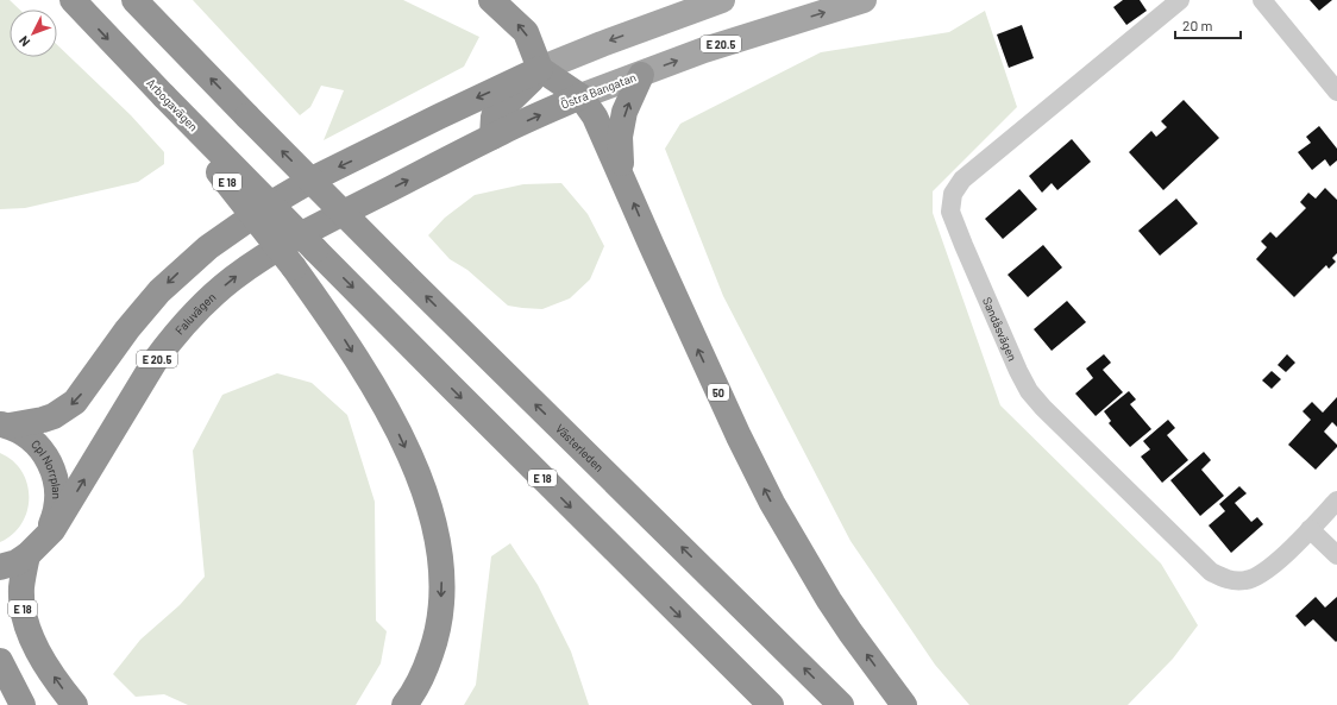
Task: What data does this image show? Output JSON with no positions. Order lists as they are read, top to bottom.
{
  "streets": {
    "highway": [
      "E 20.5",
      "Östra Bangatan",
      "Arbogavägen",
      "E 18",
      "Faluvägen",
      "50",
      "Västerleden",
      "Cpl Norrplan"
    ],
    "street": ["Sandåsvägen"]
  },
  "crossings": [
    ["Östra Bangatan", "Faluvägen"],
    ["Östra Bangatan", "50"],
    ["Arbogavägen", "E 18"],
    ["E 18", "Cpl Norrplan"],
    ["Faluvägen", "Cpl Norrplan"]
  ],
  "one_way": ["Östra Bangatan"],
  "scale_bar": "20 m",
  "north": "bottom left"
}
